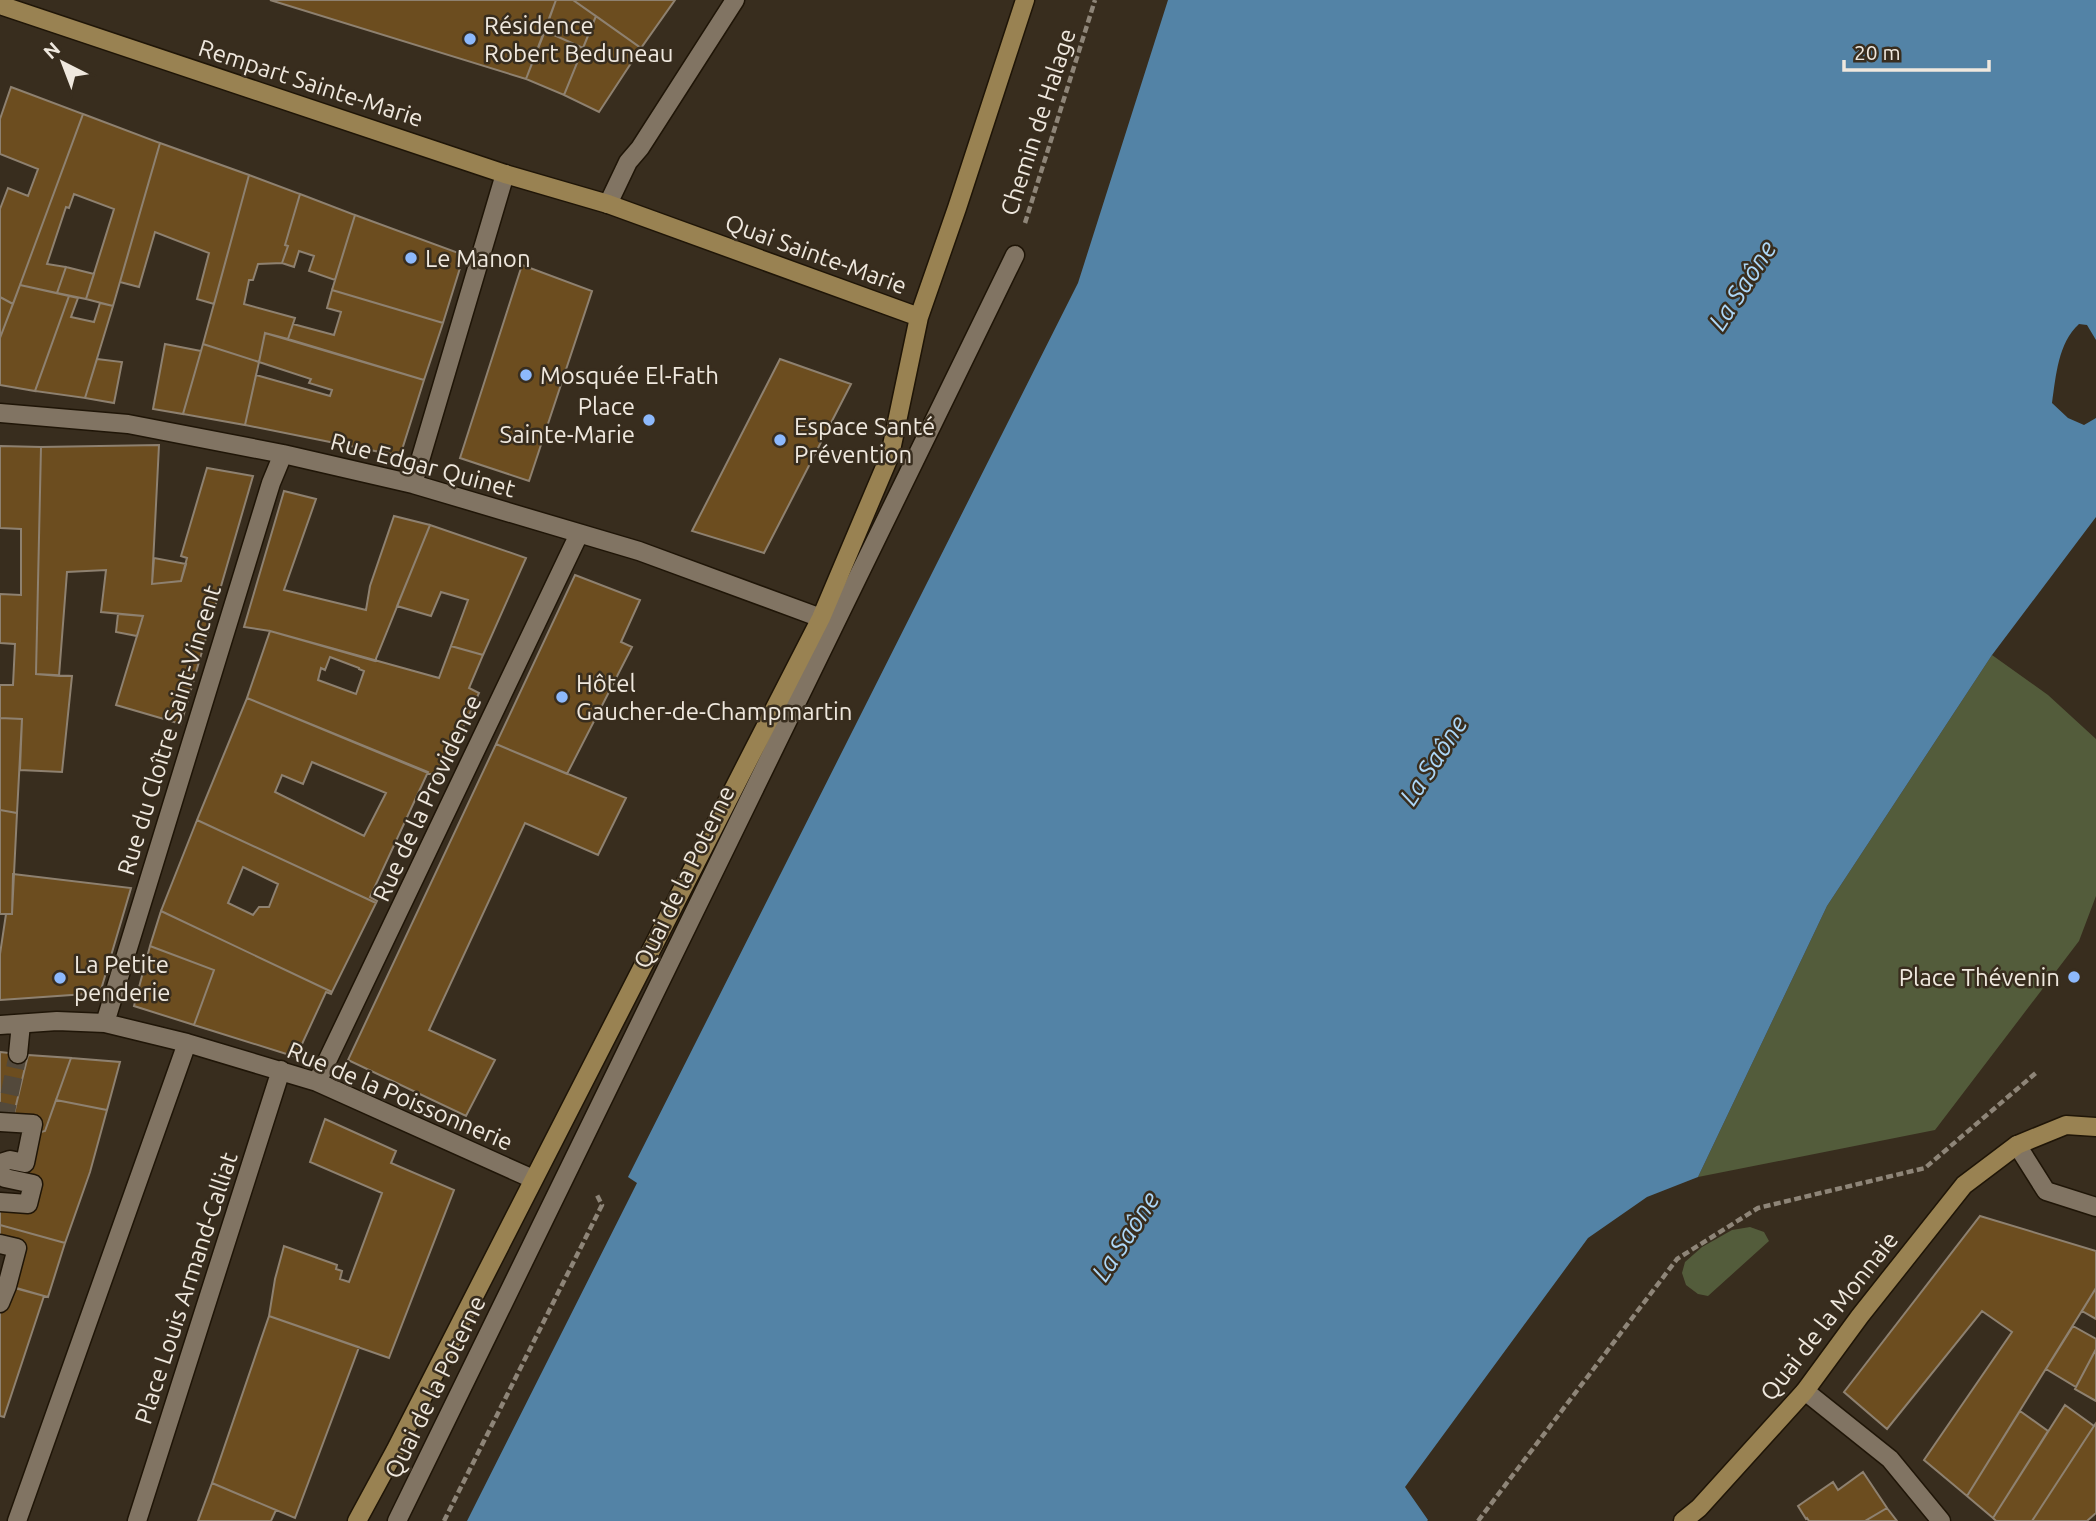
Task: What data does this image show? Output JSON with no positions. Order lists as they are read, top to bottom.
{
  "streets": {
    "main road": [
      "Rempart Sainte-Marie",
      "Quai Sainte-Marie",
      "Quai de la Poterne",
      "Quai de la Monnaie"
    ],
    "street": [
      "Rue Edgar Quinet",
      "Rue du Cloître Saint-Vincent",
      "Rue de la Providence",
      "Rue de la Poissonnerie",
      "Place Louis Armand-Calliat"
    ],
    "path": ["Chemin de Halage"]
  },
  "crossings": [
    ["Rempart Sainte-Marie", "Quai Sainte-Marie"],
    ["Chemin de Halage", "Quai de la Poterne"],
    ["Quai Sainte-Marie", "Quai de la Poterne"],
    ["Rue Edgar Quinet", "Rue du Cloître Saint-Vincent"],
    ["Rue Edgar Quinet", "Rue de la Providence"],
    ["Rue Edgar Quinet", "Quai de la Poterne"],
    ["Rue du Cloître Saint-Vincent", "Rue de la Poissonnerie"],
    ["Rue de la Providence", "Rue de la Poissonnerie"],
    ["Quai de la Poterne", "Rue de la Poissonnerie"],
    ["Rue de la Poissonnerie", "Place Louis Armand-Calliat"]
  ],
  "water": ["La Saône"],
  "places": [
    "Résidence Robert Beduneau",
    "Le Manon",
    "Mosquée El-Fath",
    "Place Sainte-Marie",
    "Espace Santé Prévention",
    "Hôtel Gaucher-de-Champmartin",
    "Place Thévenin",
    "La Petite penderie"
  ],
  "scale_bar": "20 m",
  "north": "top left"
}
